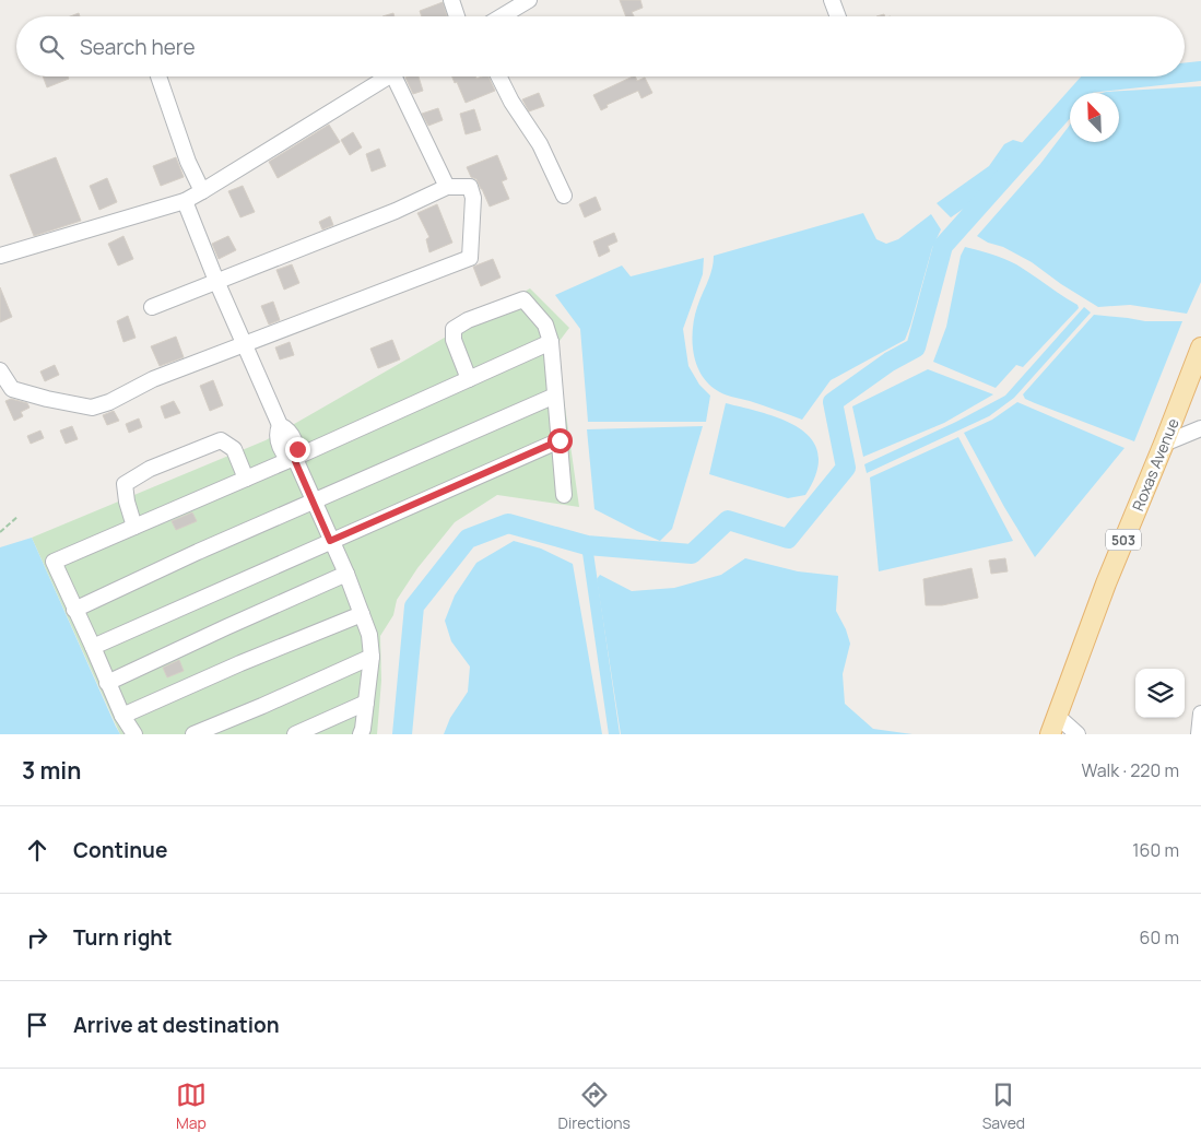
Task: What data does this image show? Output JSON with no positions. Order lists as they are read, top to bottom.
{
  "streets": {
    "main road": ["Roxas Avenue", "503"]
  },
  "north": "top left",
  "page": {
    "search": "Search here",
    "heading": ["3 min", "Walk · 220 m"],
    "list": [
      ["Continue", "160 m"],
      ["Turn right", "60 m"],
      "Arrive at destination"
    ],
    "nav": ["Map", "Directions", "Saved"]
  }
}
